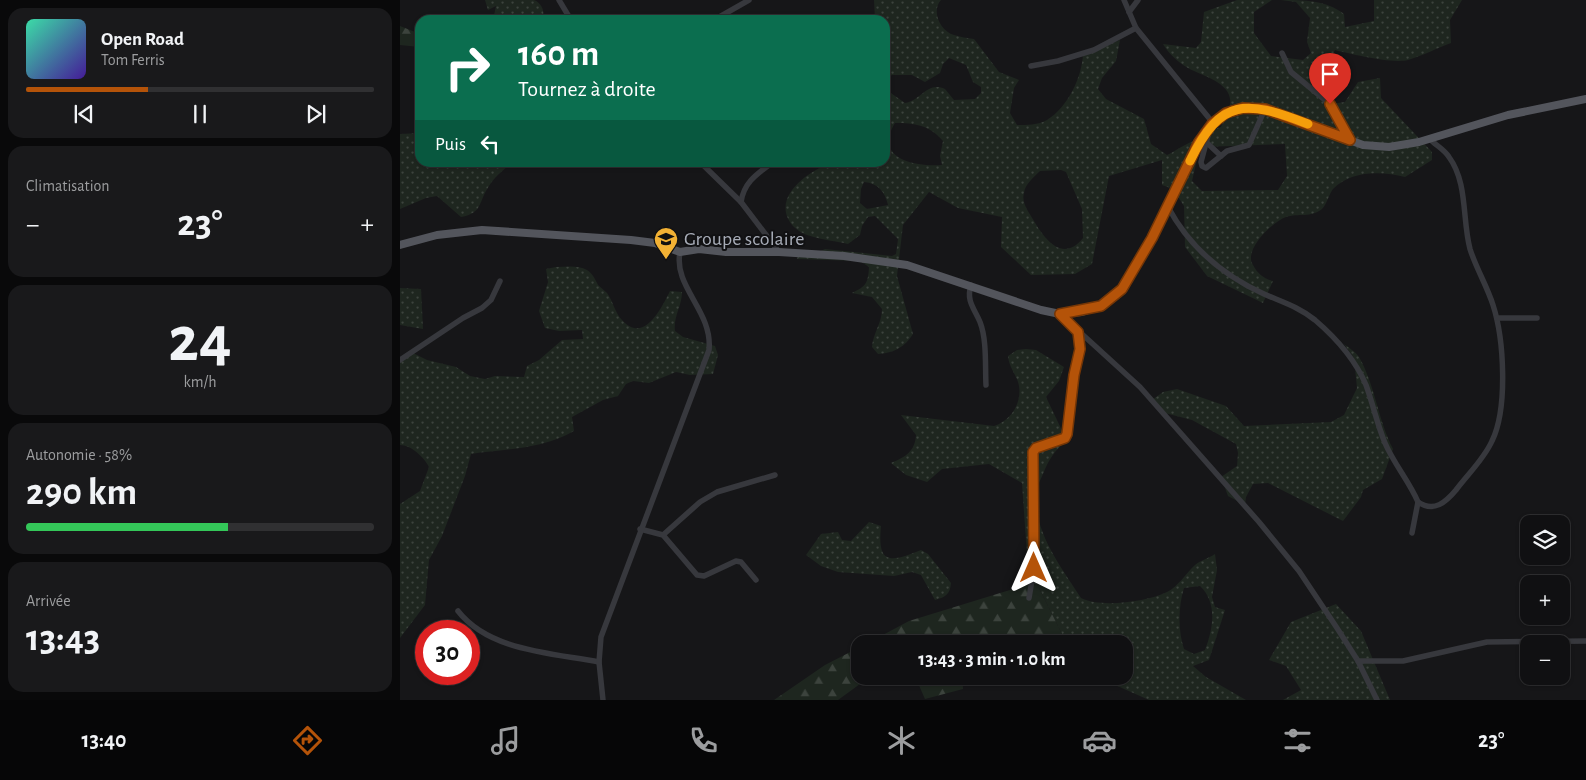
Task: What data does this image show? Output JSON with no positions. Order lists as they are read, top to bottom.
{
  "places": {
    "school or university": ["Groupe scolaire"]
  },
  "page": {
    "turn": ["160 m", "Tournez à droite"],
    "song": ["Open Road", "Tom Ferris"],
    "then": "Puis",
    "tile": [
      "Climatisation",
      ["24", "km/h"],
      ["Autonomie · 58%", "290 km"],
      ["Arrivée", "13:43"]
    ],
    "heat": ["−", "23°", "+"],
    "map_buttons": ["+", "−"],
    "limit": "30",
    "trip": "13:43 · 3 min · 1.0 km",
    "tabs": ["13:40", "23°"]
  }
}
